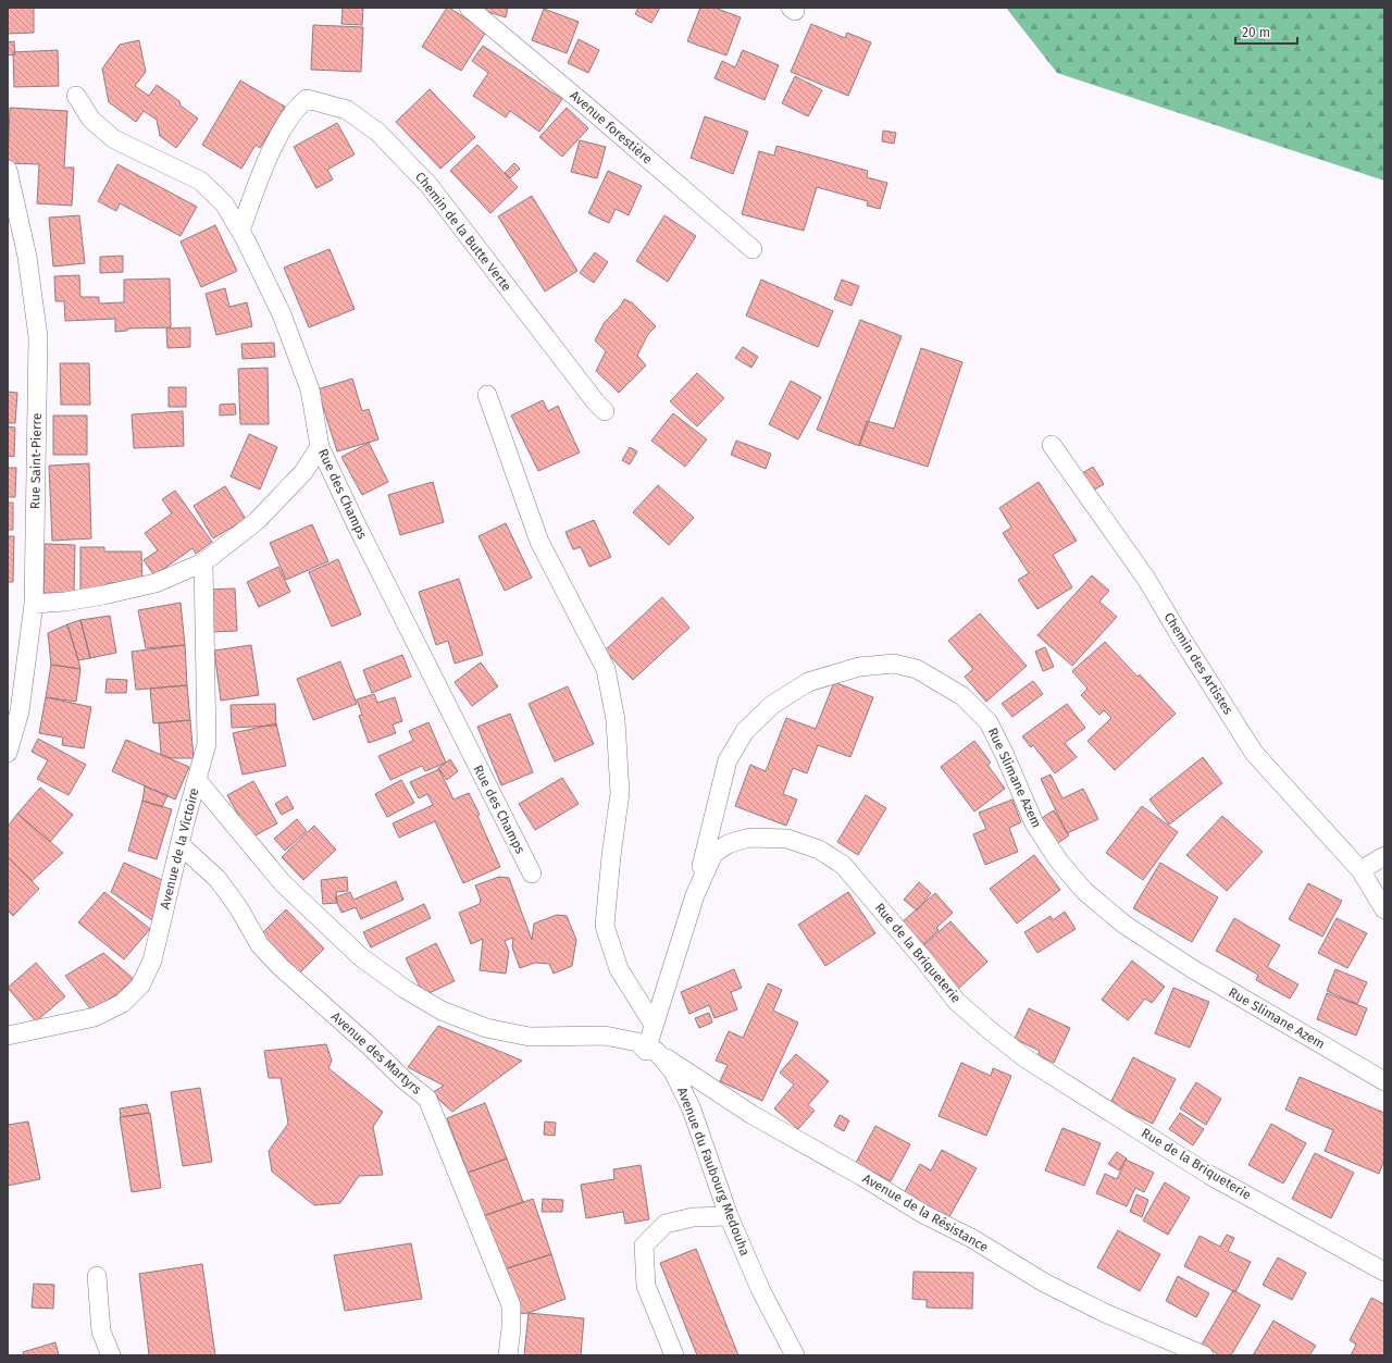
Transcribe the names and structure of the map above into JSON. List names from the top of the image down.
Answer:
{
  "streets": {
    "street": [
      "Avenue forestière",
      "Chemin de la Butte Verte",
      "Rue Saint-Pierre",
      "Rue des Champs",
      "Chemin des Artistes",
      "Rue Slimane Azem",
      "Avenue de la Victoire",
      "Rue de la Briqueterie",
      "Avenue des Martyrs",
      "Avenue du Faubourg Medouha",
      "Avenue de la Résistance"
    ]
  },
  "crossings": [
    ["Chemin de la Butte Verte", "Rue des Champs"],
    ["Rue Slimane Azem", "Rue de la Briqueterie"],
    ["Avenue de la Victoire", "Avenue des Martyrs"],
    ["Avenue de la Victoire", "Avenue du Faubourg Medouha"],
    ["Rue de la Briqueterie", "Avenue du Faubourg Medouha"],
    ["Rue de la Briqueterie", "Avenue de la Résistance"],
    ["Avenue du Faubourg Medouha", "Avenue de la Résistance"]
  ],
  "scale_bar": "20 m"
}
